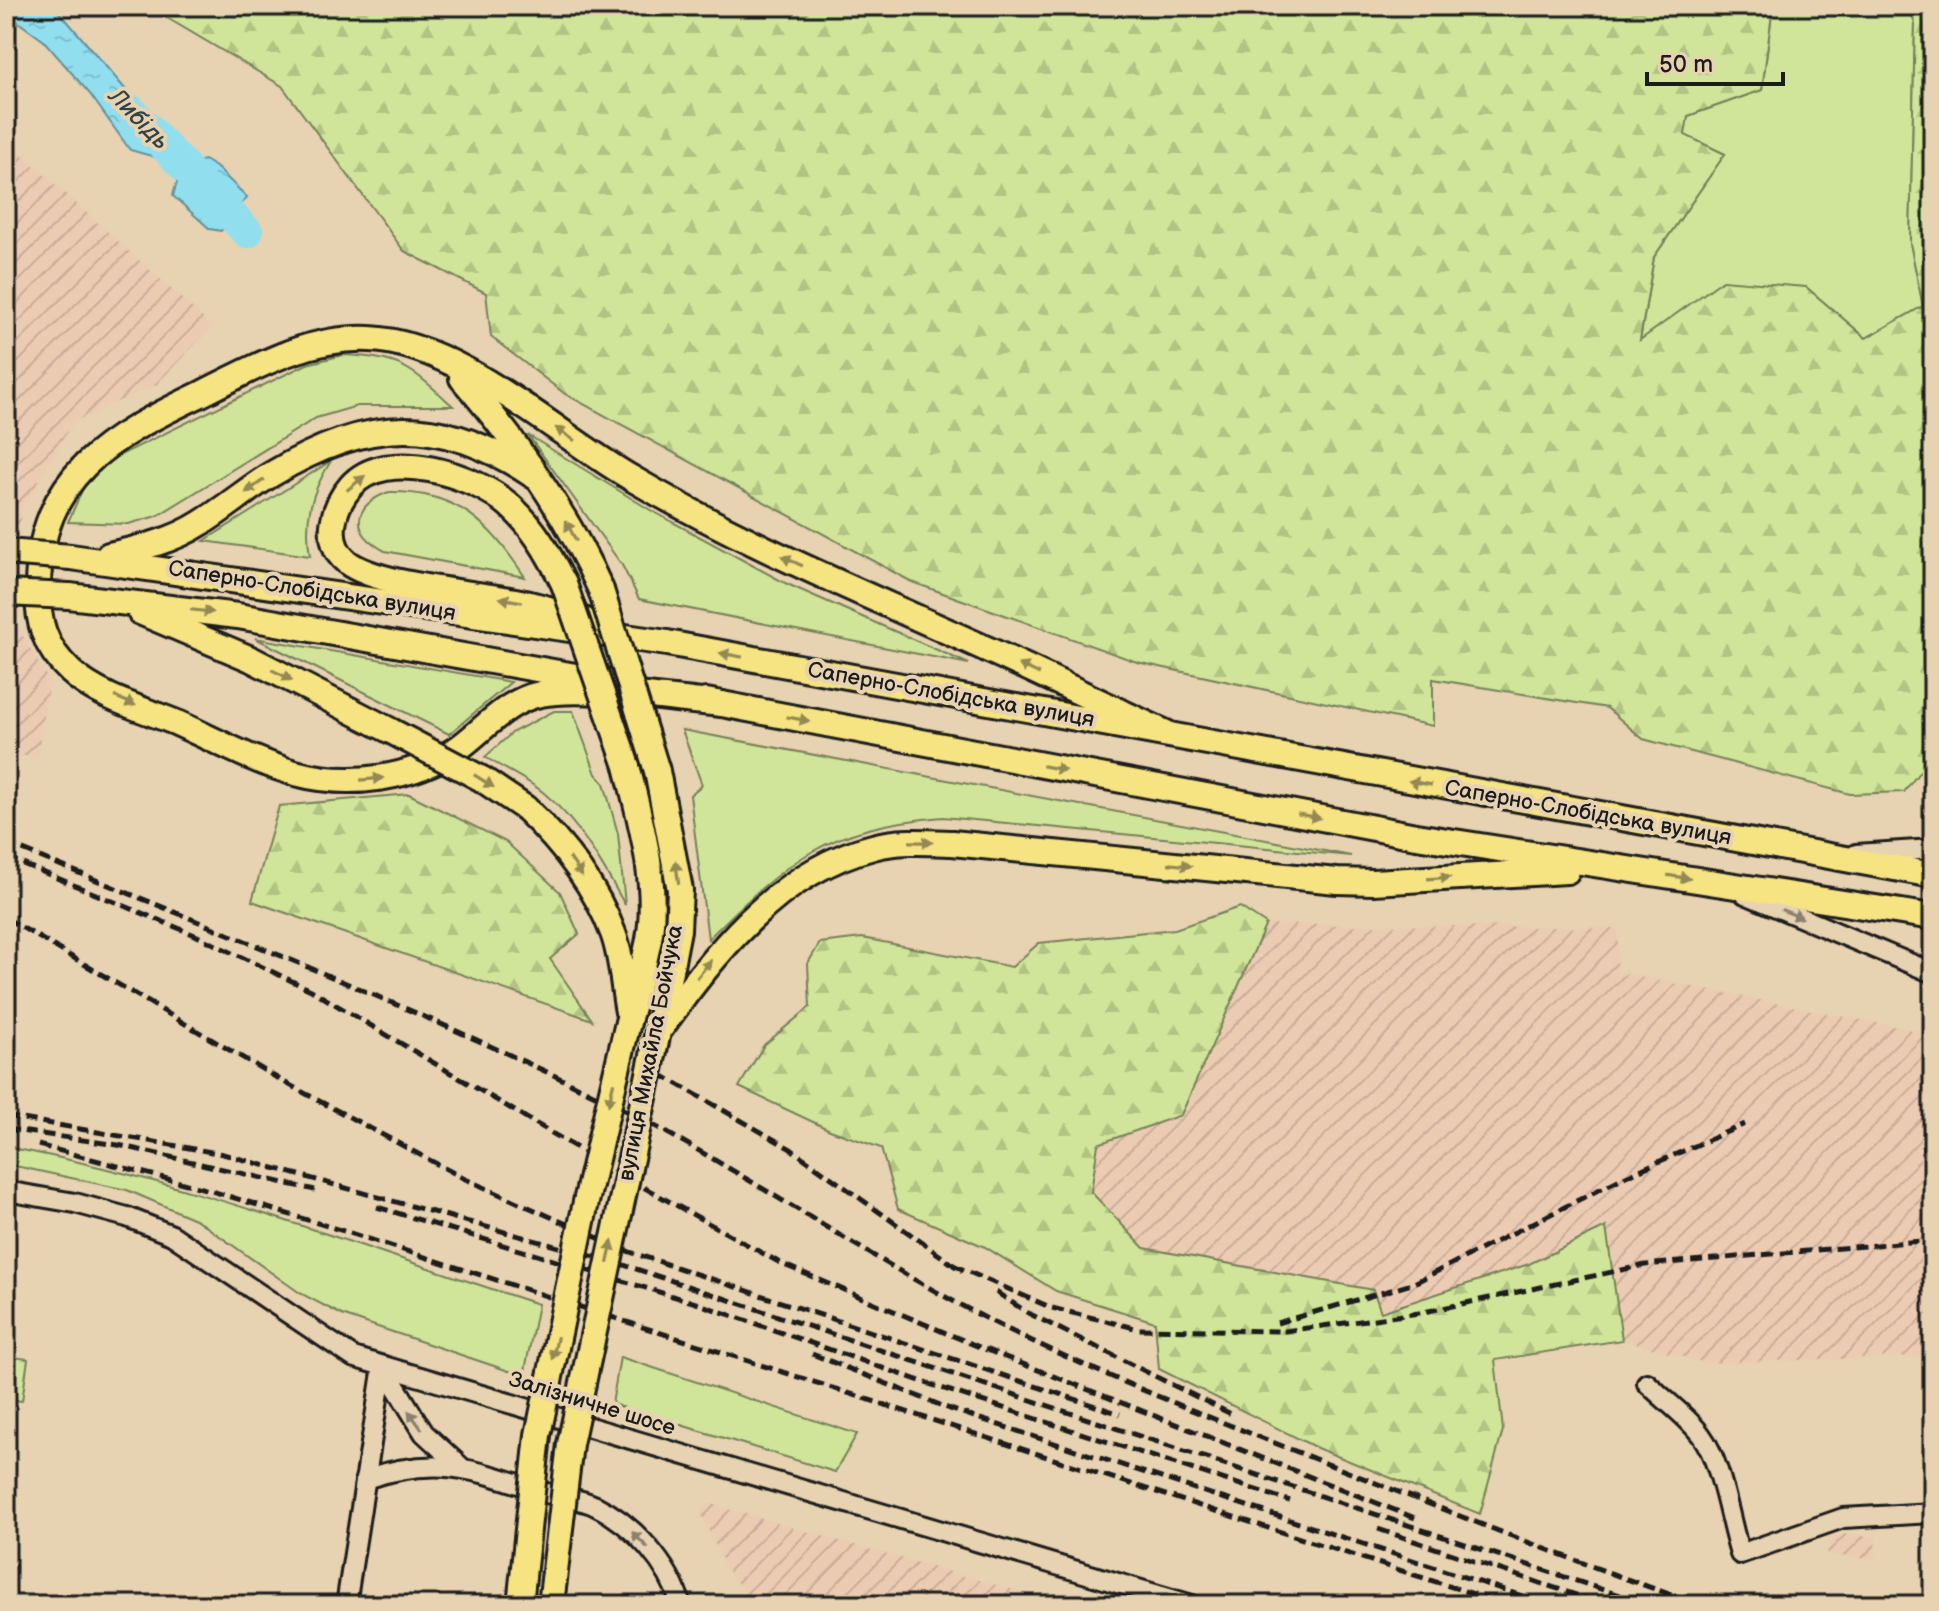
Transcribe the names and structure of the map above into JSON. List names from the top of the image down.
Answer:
{
  "streets": {
    "main road": ["Саперно-Слобідська вулиця", "вулиця Михайла Бойчука"],
    "street": ["Залізничне шосе"]
  },
  "crossings": [
    ["Саперно-Слобідська вулиця", "вулиця Михайла Бойчука"]
  ],
  "water": ["Либідь"],
  "scale_bar": "50 m"
}
